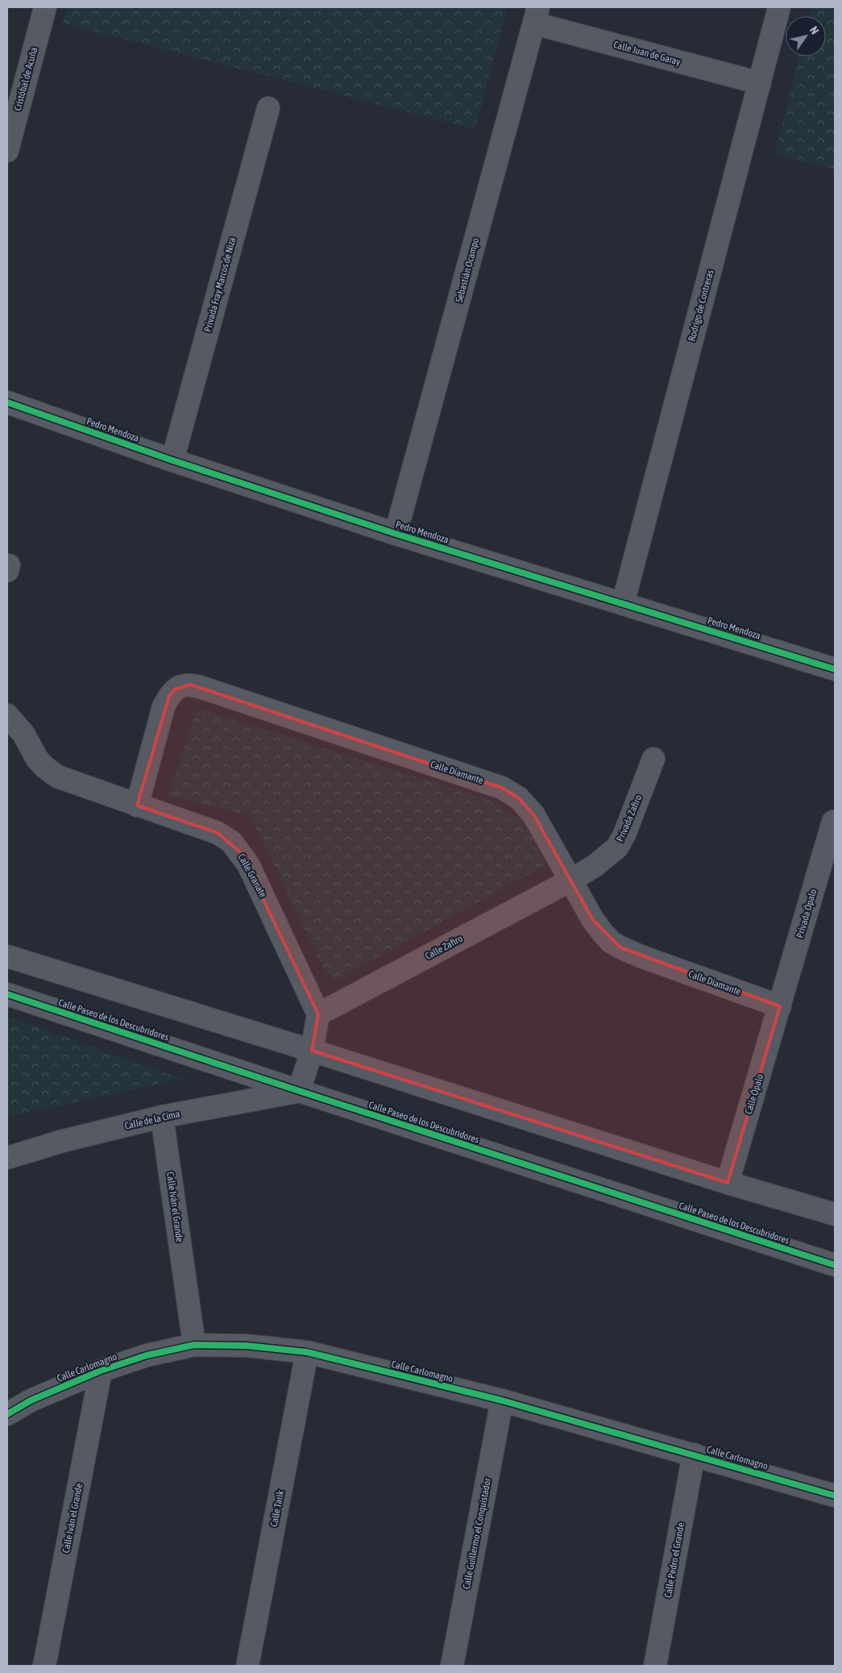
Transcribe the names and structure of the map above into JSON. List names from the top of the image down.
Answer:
{
  "streets": {
    "street": [
      "Calle Juan de Garay",
      "Cristóbal de Acuña",
      "Sebastián Ocampo",
      "Privada Fray Marcos de Niza",
      "Rodrigo de Contreras",
      "Pedro Mendoza",
      "Calle Diamante",
      "Privada Zafiro",
      "Calle Granate",
      "Privada Ópalo",
      "Calle Zafiro",
      "Calle Paseo de los Descubridores",
      "Calle Ópalo",
      "Calle de la Cima",
      "Calle Iván el Grande",
      "Calle Carlomagno",
      "Calle Tarik",
      "Calle Guillermo el Conquistador",
      "Calle Pedro el Grande"
    ]
  },
  "crossings": [
    ["Calle Juan de Garay", "Sebastián Ocampo"],
    ["Calle Juan de Garay", "Rodrigo de Contreras"],
    ["Sebastián Ocampo", "Pedro Mendoza"],
    ["Privada Fray Marcos de Niza", "Pedro Mendoza"],
    ["Rodrigo de Contreras", "Pedro Mendoza"],
    ["Calle Diamante", "Privada Zafiro"],
    ["Calle Diamante", "Calle Granate"],
    ["Calle Diamante", "Privada Ópalo"],
    ["Calle Diamante", "Calle Zafiro"],
    ["Calle Diamante", "Calle Ópalo"],
    ["Privada Zafiro", "Calle Zafiro"],
    ["Calle Granate", "Calle Zafiro"],
    ["Privada Ópalo", "Calle Ópalo"],
    ["Calle Paseo de los Descubridores", "Calle de la Cima"],
    ["Calle de la Cima", "Calle Iván el Grande"],
    ["Calle Iván el Grande", "Calle Carlomagno"],
    ["Calle Carlomagno", "Calle Tarik"],
    ["Calle Carlomagno", "Calle Guillermo el Conquistador"],
    ["Calle Carlomagno", "Calle Pedro el Grande"]
  ],
  "north": "top right"
}
